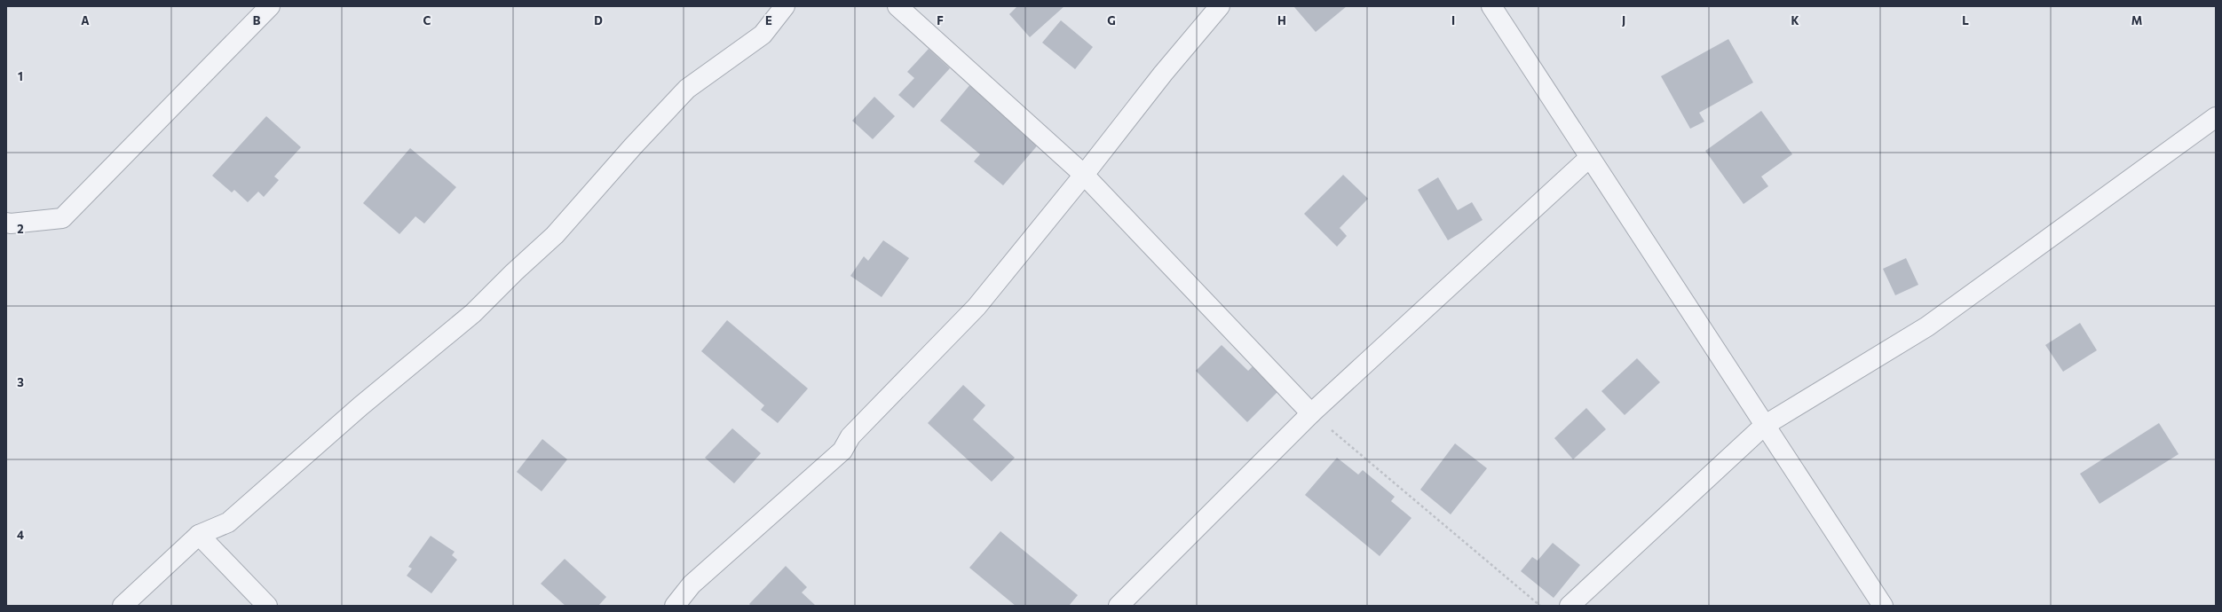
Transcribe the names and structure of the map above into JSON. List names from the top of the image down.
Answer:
{
  "grid": {
    "columns": [
      "A",
      "B",
      "C",
      "D",
      "E",
      "F",
      "G",
      "H",
      "I",
      "J",
      "K",
      "L",
      "M"
    ],
    "rows": [
      "1",
      "2",
      "3",
      "4"
    ]
  }
}
